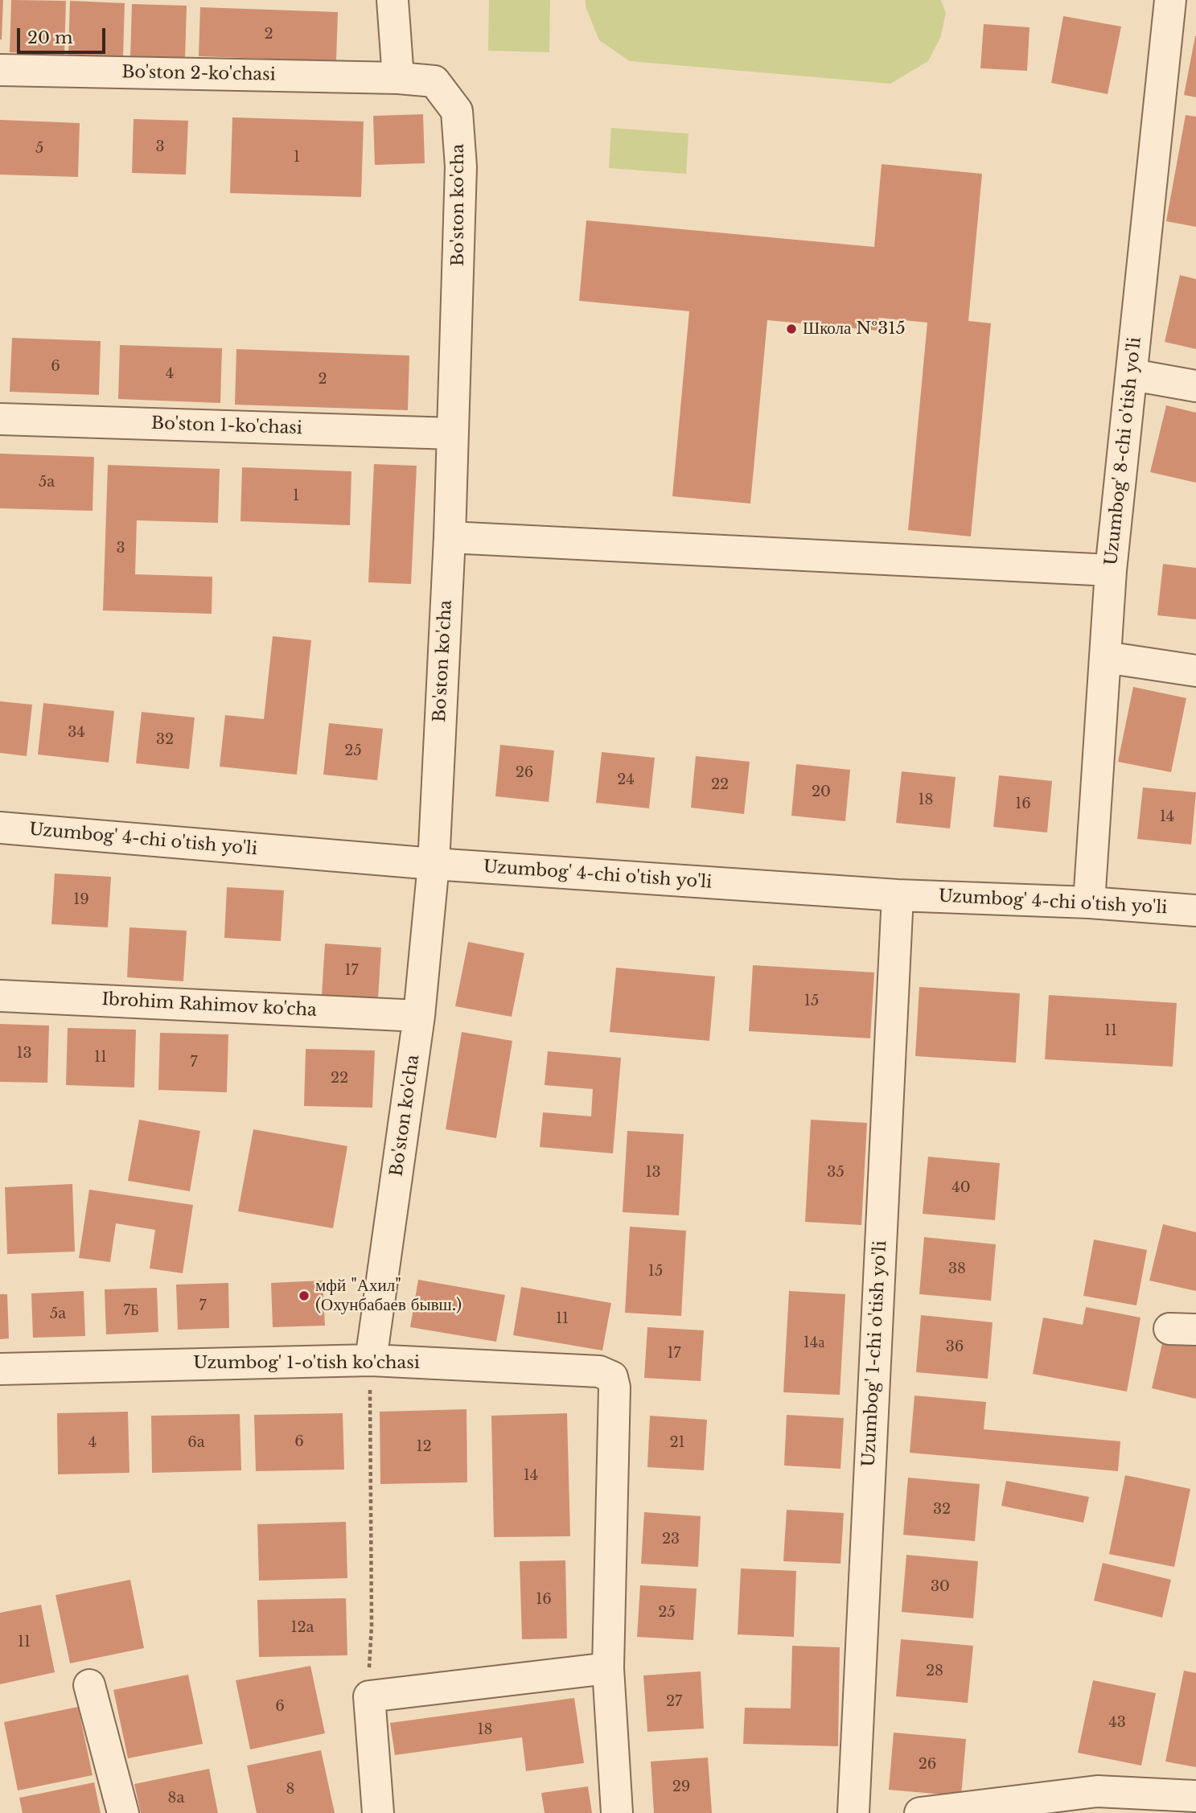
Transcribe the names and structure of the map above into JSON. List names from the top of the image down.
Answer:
{
  "streets": {
    "street": [
      "Bo'ston 2-ko'chasi",
      "Bo'ston ko'cha",
      "Bo'ston 1-ko'chasi",
      "Uzumbog' 8-chi o'tish yo'li",
      "Uzumbog' 4-chi o'tish yo'li",
      "Ibrohim Rahimov ko'cha",
      "Uzumbog' 1-chi o'tish yo'li",
      "Uzumbog' 1-o'tish ko'chasi"
    ]
  },
  "crossings": [
    ["Bo'ston 2-ko'chasi", "Bo'ston ko'cha"],
    ["Bo'ston ko'cha", "Bo'ston 1-ko'chasi"],
    ["Bo'ston ko'cha", "Uzumbog' 4-chi o'tish yo'li"],
    ["Bo'ston ko'cha", "Ibrohim Rahimov ko'cha"],
    ["Bo'ston ko'cha", "Uzumbog' 1-o'tish ko'chasi"],
    ["Uzumbog' 8-chi o'tish yo'li", "Uzumbog' 4-chi o'tish yo'li"],
    ["Uzumbog' 4-chi o'tish yo'li", "Uzumbog' 1-chi o'tish yo'li"]
  ],
  "places": ["Школа №315", "мфй \"Ахил\" (Охунбабаев бывш.)"],
  "house_numbers": [
    "2",
    "3",
    "5",
    "1",
    "6",
    "4",
    "2",
    "5a",
    "1",
    "3",
    "34",
    "32",
    "25",
    "26",
    "24",
    "22",
    "20",
    "18",
    "16",
    "14",
    "19",
    "17",
    "15",
    "11",
    "13",
    "11",
    "7",
    "22",
    "13",
    "35",
    "40",
    "38",
    "15",
    "7",
    "7Б",
    "5a",
    "11",
    "14а",
    "36",
    "17",
    "6",
    "4",
    "6a",
    "21",
    "12",
    "14",
    "32",
    "23",
    "30",
    "16",
    "25",
    "12a",
    "11",
    "28",
    "27",
    "6",
    "43",
    "18",
    "26",
    "29",
    "8",
    "8a"
  ],
  "scale_bar": "20 m"
}
